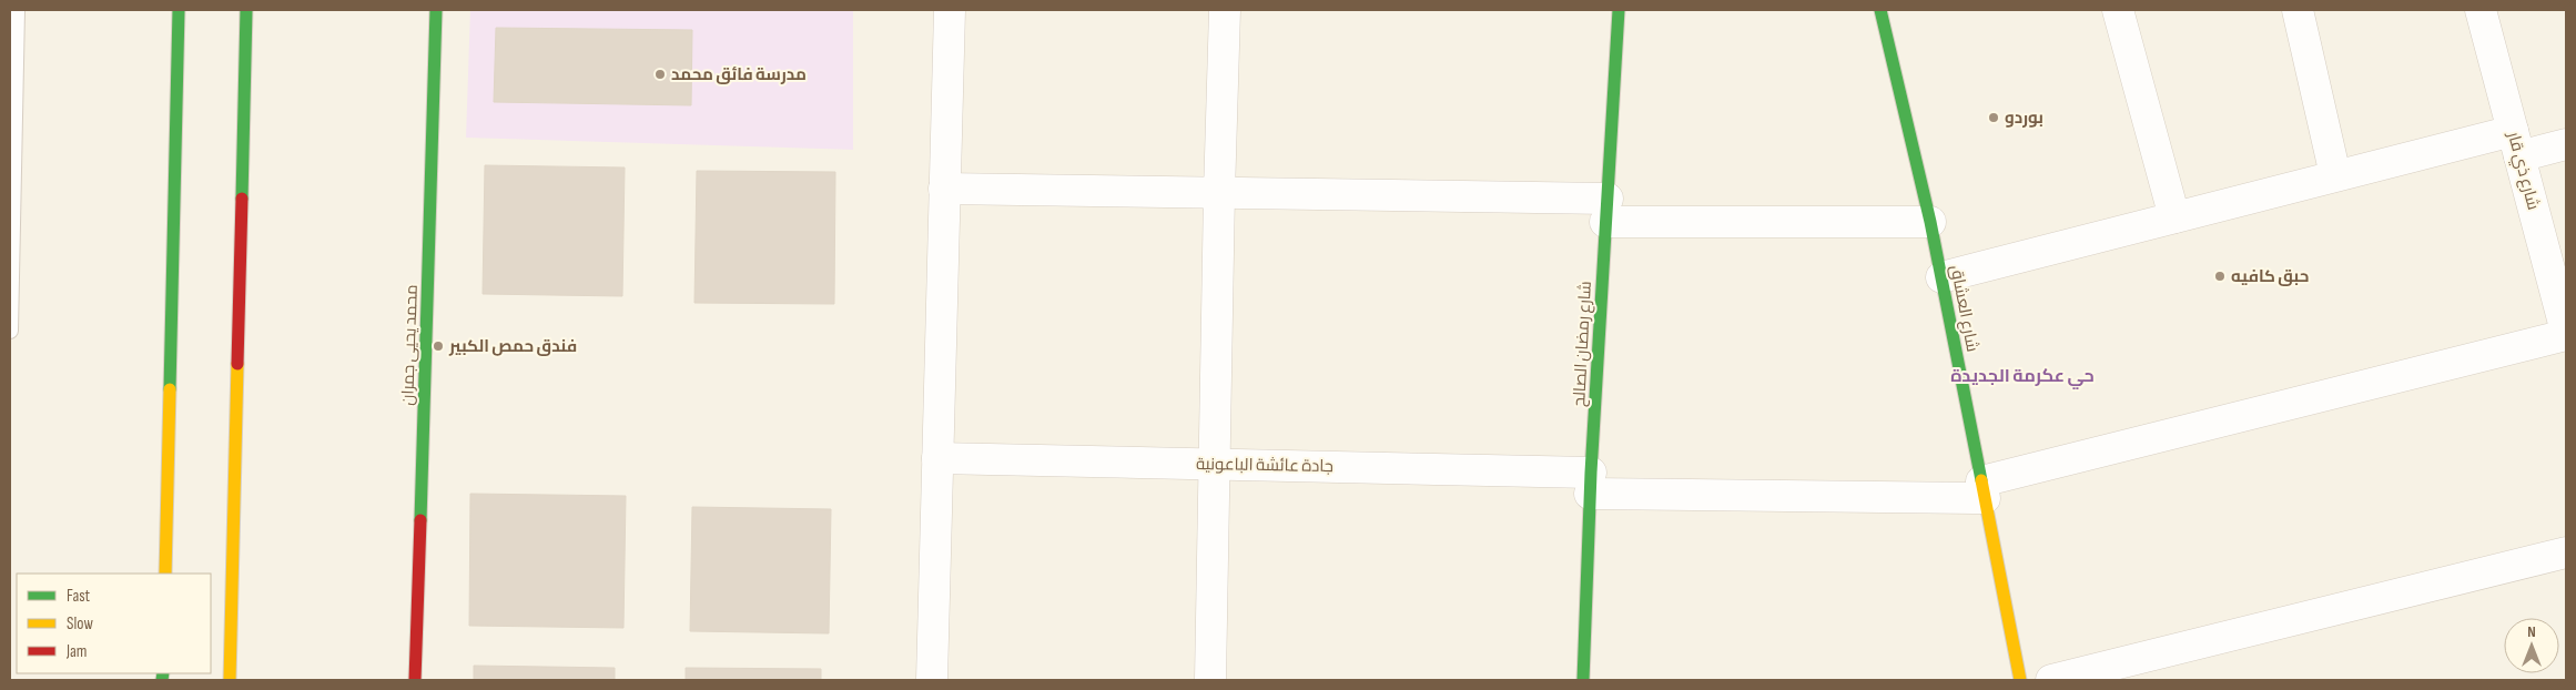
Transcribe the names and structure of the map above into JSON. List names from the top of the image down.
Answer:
{
  "streets": {
    "main road": ["شارع العشاق", "شارع رمضان الصالح", "محمد يحيى جمران"],
    "street": ["شارع ذي قار", "جادة عائشة الباعونية"]
  },
  "crossings": [
    ["شارع ذي قار", "جادة عائشة الباعونية"],
    ["شارع العشاق", "جادة عائشة الباعونية"],
    ["شارع رمضان الصالح", "جادة عائشة الباعونية"]
  ],
  "districts": ["حي عكرمة الجديدة"],
  "places": [
    "مدرسة فائق محمد",
    "بوردو",
    "حبق كافيه",
    "فندق حمص الكبير"
  ],
  "legend": ["Fast", "Slow", "Jam"],
  "north": "top"
}
